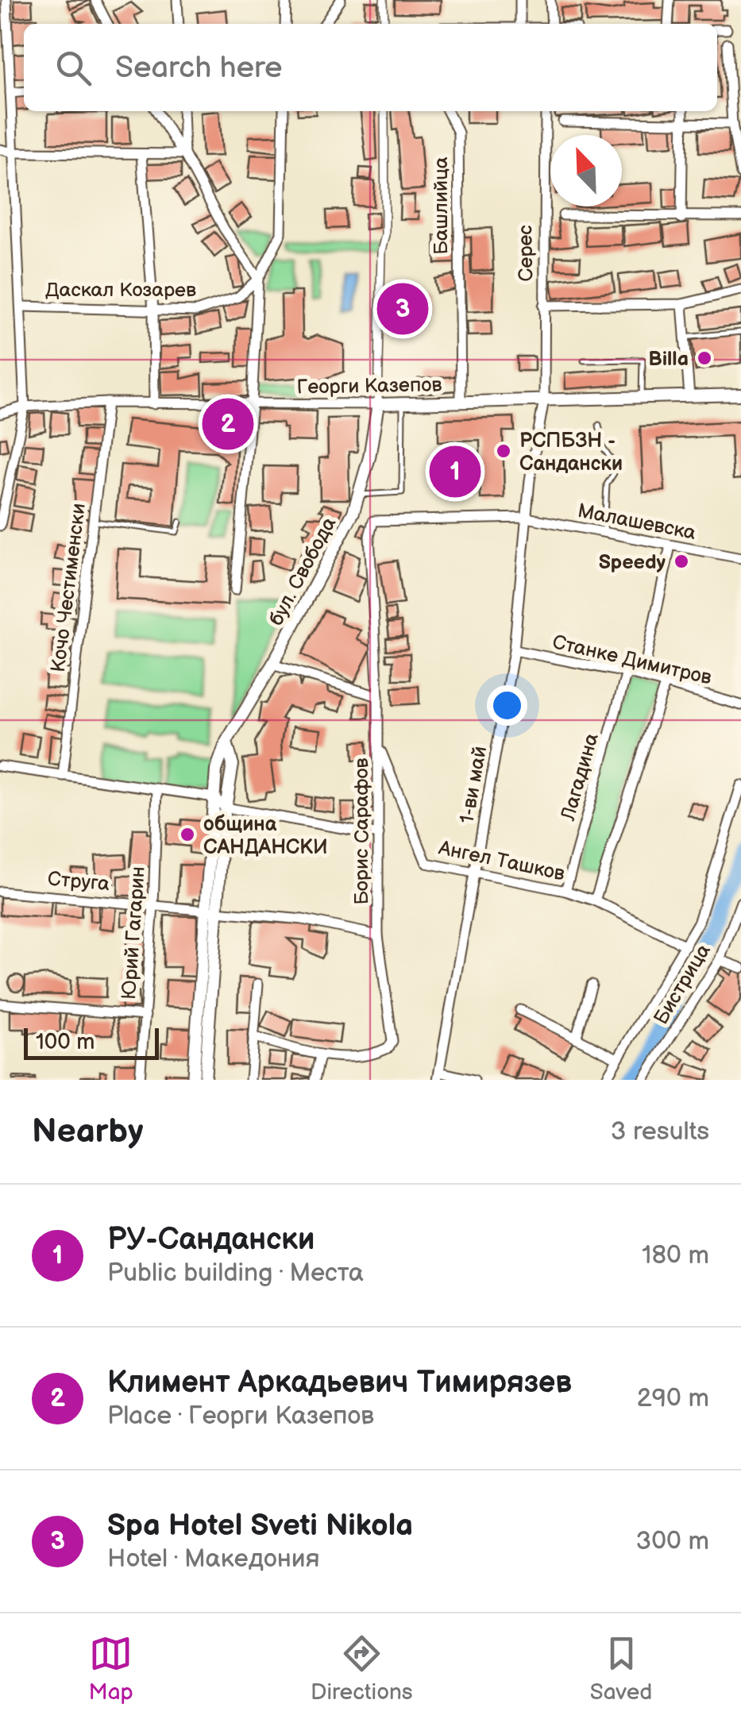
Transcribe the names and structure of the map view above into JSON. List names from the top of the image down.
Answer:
{
  "streets": {
    "street": [
      "Башлийца",
      "Серес",
      "Даскал Козарев",
      "Георги Казепов",
      "Малашевска",
      "бул. Свобода",
      "Кочо Честименски",
      "Станке Димитров",
      "Лагадина",
      "1-ви май",
      "Борис Сарафов",
      "Ангел Ташков",
      "Струга",
      "Юрий Гагарин",
      "Бистрица"
    ]
  },
  "crossings": [
    ["Башлийца", "Георги Казепов"],
    ["Серес", "Георги Казепов"],
    ["Серес", "1-ви май"],
    ["Георги Казепов", "бул. Свобода"],
    ["Георги Казепов", "Кочо Честименски"],
    ["Георги Казепов", "1-ви май"],
    ["Малашевска", "1-ви май"],
    ["Малашевска", "Борис Сарафов"],
    ["бул. Свобода", "Струга"],
    ["Станке Димитров", "Лагадина"],
    ["Станке Димитров", "1-ви май"],
    ["Лагадина", "Ангел Ташков"],
    ["1-ви май", "Ангел Ташков"],
    ["Борис Сарафов", "Ангел Ташков"],
    ["Борис Сарафов", "Струга"],
    ["Струга", "Юрий Гагарин"]
  ],
  "places": [
    "Billa",
    "РСПБЗН - Сандански",
    "Speedy",
    "община САНДАНСКИ"
  ],
  "scale_bar": "100 m",
  "north": "top left",
  "page": {
    "search": "Search here",
    "pins": ["3", "2", "1"],
    "scale": "100 m",
    "heading": ["Nearby", "3 results"],
    "list": [
      {
        "mark": "1",
        "name": "РУ-Сандански",
        "note": "Public building · Места",
        "value": "180 m"
      },
      {
        "mark": "2",
        "name": "Климент Аркадьевич Тимирязев",
        "note": "Place · Георги Казепов",
        "value": "290 m"
      },
      {
        "mark": "3",
        "name": "Spa Hotel Sveti Nikola",
        "note": "Hotel · Македония",
        "value": "300 m"
      }
    ],
    "nav": ["Map", "Directions", "Saved"]
  }
}
